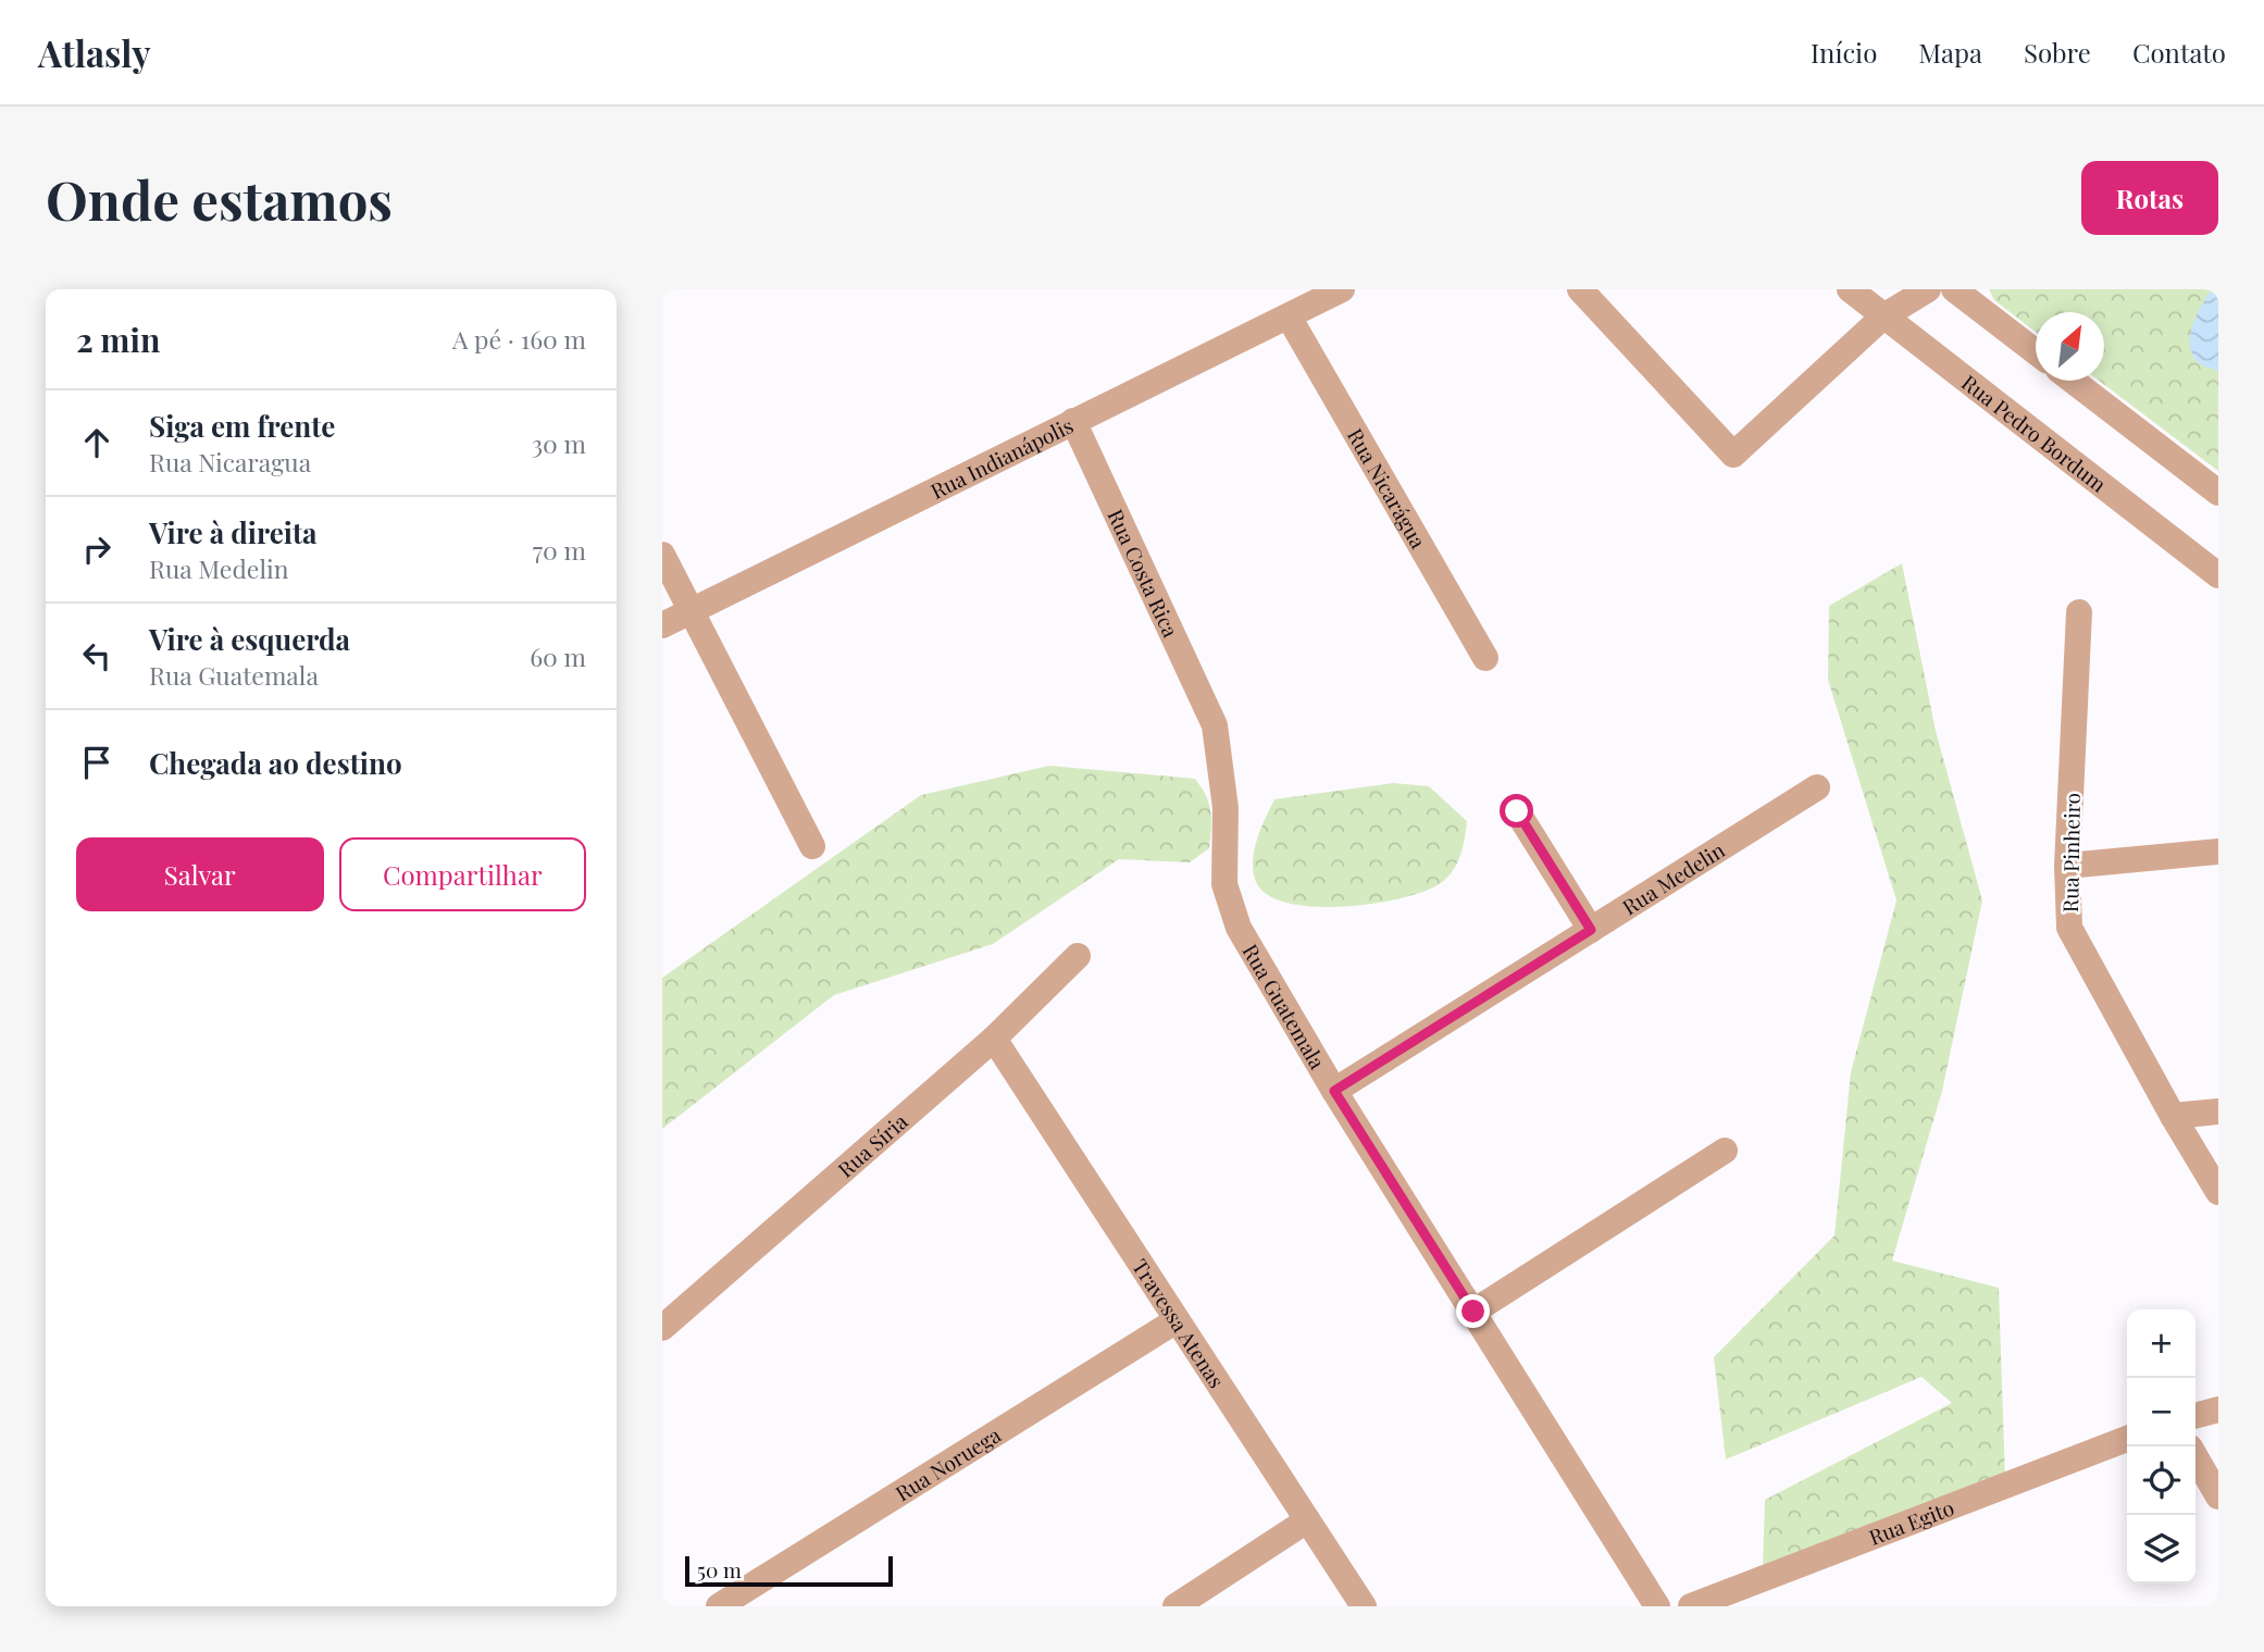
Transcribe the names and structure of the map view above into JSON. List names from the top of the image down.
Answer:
{
  "streets": {
    "street": [
      "Rua Pedro Bordum",
      "Rua Indianápolis",
      "Rua Nicarágua",
      "Rua Costa Rica",
      "Rua Pinheiro",
      "Rua Medelin",
      "Rua Guatemala",
      "Rua Síria",
      "Travessa Atenas",
      "Rua Noruega",
      "Rua Egito"
    ]
  },
  "crossings": [
    ["Rua Indianápolis", "Rua Nicarágua"],
    ["Rua Indianápolis", "Rua Costa Rica"],
    ["Rua Costa Rica", "Rua Guatemala"],
    ["Rua Medelin", "Rua Guatemala"],
    ["Rua Síria", "Travessa Atenas"],
    ["Travessa Atenas", "Rua Noruega"]
  ],
  "scale_bar": "50 m",
  "north": "top right",
  "page": {
    "header": "Atlasly",
    "nav": [
      "Início",
      "Mapa",
      "Sobre",
      "Contato"
    ],
    "buttons": [
      "Rotas",
      ["Salvar", "Compartilhar"]
    ],
    "title": "Onde estamos",
    "heading": ["2 min", "A pé · 160 m"],
    "list": [
      ["Siga em frente", "Rua Nicaragua", "30 m"],
      ["Vire à direita", "Rua Medelin", "70 m"],
      ["Vire à esquerda", "Rua Guatemala", "60 m"],
      "Chegada ao destino"
    ],
    "map_buttons": ["+", "−"],
    "scale": "50 m"
  }
}
